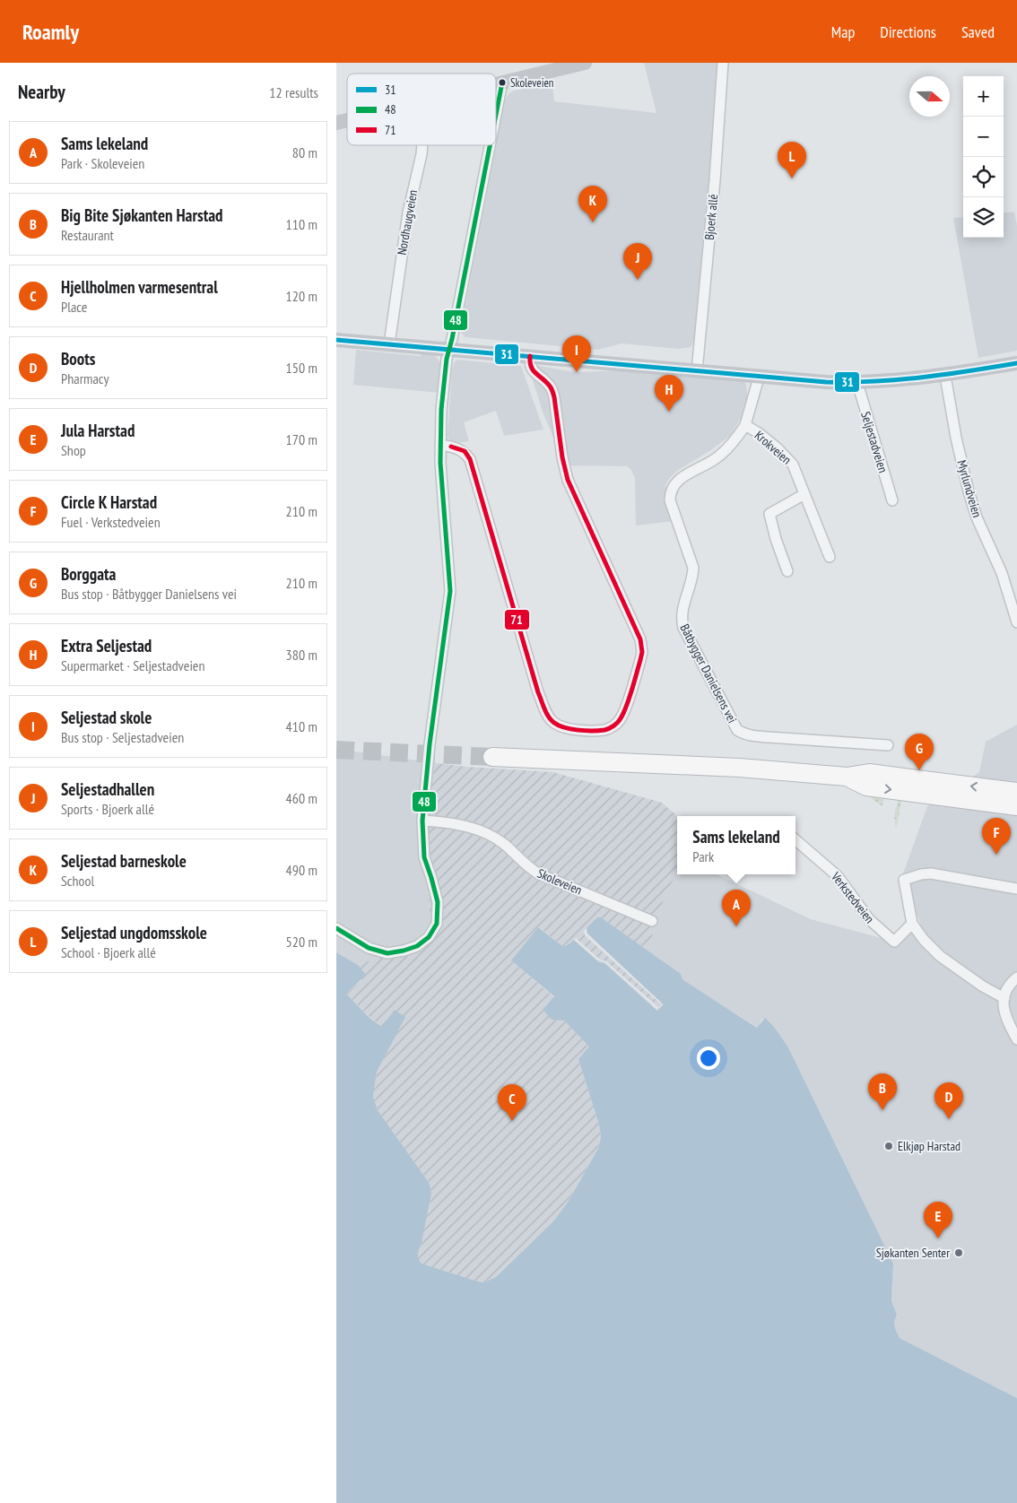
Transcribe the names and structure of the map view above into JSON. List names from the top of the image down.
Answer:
{
  "streets": {
    "street": [
      "Bjoerk allé",
      "Nordhaugveien",
      "Seljestadveien",
      "Krokveien",
      "Myrlundveien",
      "Båtbygger Danielsens vei",
      "Skoleveien",
      "Verkstedveien"
    ]
  },
  "crossings": [
    ["Krokveien", "Båtbygger Danielsens vei"]
  ],
  "places": ["Skoleveien", "Elkjøp Harstad", "Sjøkanten Senter"],
  "lines": ["transit line 48", "transit line 31", "transit line 71"],
  "legend": ["31", "48", "71"],
  "north": "right",
  "page": {
    "header": "Roamly",
    "nav": ["Map", "Directions", "Saved"],
    "heading": ["Nearby", "12 results"],
    "map_buttons": ["+", "−"],
    "list": [
      {
        "mark": "A",
        "name": "Sams lekeland",
        "note": "Park · Skoleveien",
        "value": "80 m"
      },
      {
        "mark": "B",
        "name": "Big Bite Sjøkanten Harstad",
        "note": "Restaurant",
        "value": "110 m"
      },
      {
        "mark": "C",
        "name": "Hjellholmen varmesentral",
        "note": "Place",
        "value": "120 m"
      },
      {
        "mark": "D",
        "name": "Boots",
        "note": "Pharmacy",
        "value": "150 m"
      },
      {
        "mark": "E",
        "name": "Jula Harstad",
        "note": "Shop",
        "value": "170 m"
      },
      {
        "mark": "F",
        "name": "Circle K Harstad",
        "note": "Fuel · Verkstedveien",
        "value": "210 m"
      },
      {
        "mark": "G",
        "name": "Borggata",
        "note": "Bus stop · Båtbygger Danielsens vei",
        "value": "210 m"
      },
      {
        "mark": "H",
        "name": "Extra Seljestad",
        "note": "Supermarket · Seljestadveien",
        "value": "380 m"
      },
      {
        "mark": "I",
        "name": "Seljestad skole",
        "note": "Bus stop · Seljestadveien",
        "value": "410 m"
      },
      {
        "mark": "J",
        "name": "Seljestadhallen",
        "note": "Sports · Bjoerk allé",
        "value": "460 m"
      },
      {
        "mark": "K",
        "name": "Seljestad barneskole",
        "note": "School",
        "value": "490 m"
      },
      {
        "mark": "L",
        "name": "Seljestad ungdomsskole",
        "note": "School · Bjoerk allé",
        "value": "520 m"
      }
    ],
    "pins": [
      "L",
      "K",
      "J",
      "I",
      "H",
      "G",
      "F",
      "A",
      "B",
      "D",
      "C",
      "E"
    ],
    "popup": ["Sams lekeland", "Park"]
  }
}
